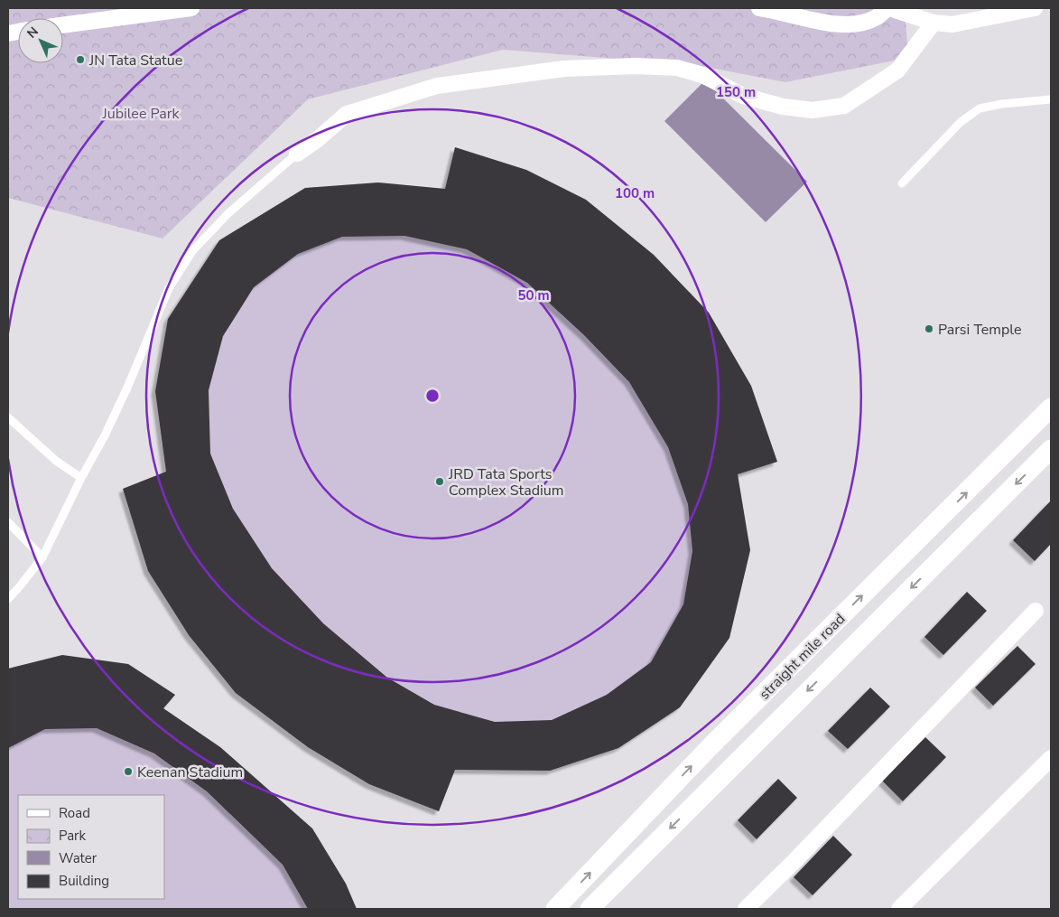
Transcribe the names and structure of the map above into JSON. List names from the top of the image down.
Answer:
{
  "streets": {
    "street": ["straight mile road"]
  },
  "parks": ["Jubilee Park"],
  "places": [
    "JN Tata Statue",
    "Parsi Temple",
    "JRD Tata Sports Complex Stadium",
    "Keenan Stadium"
  ],
  "legend": [
    "Road",
    "Park",
    "Water",
    "Building"
  ],
  "north": "top left",
  "rings": ["150 m", "100 m", "50 m"]
}
